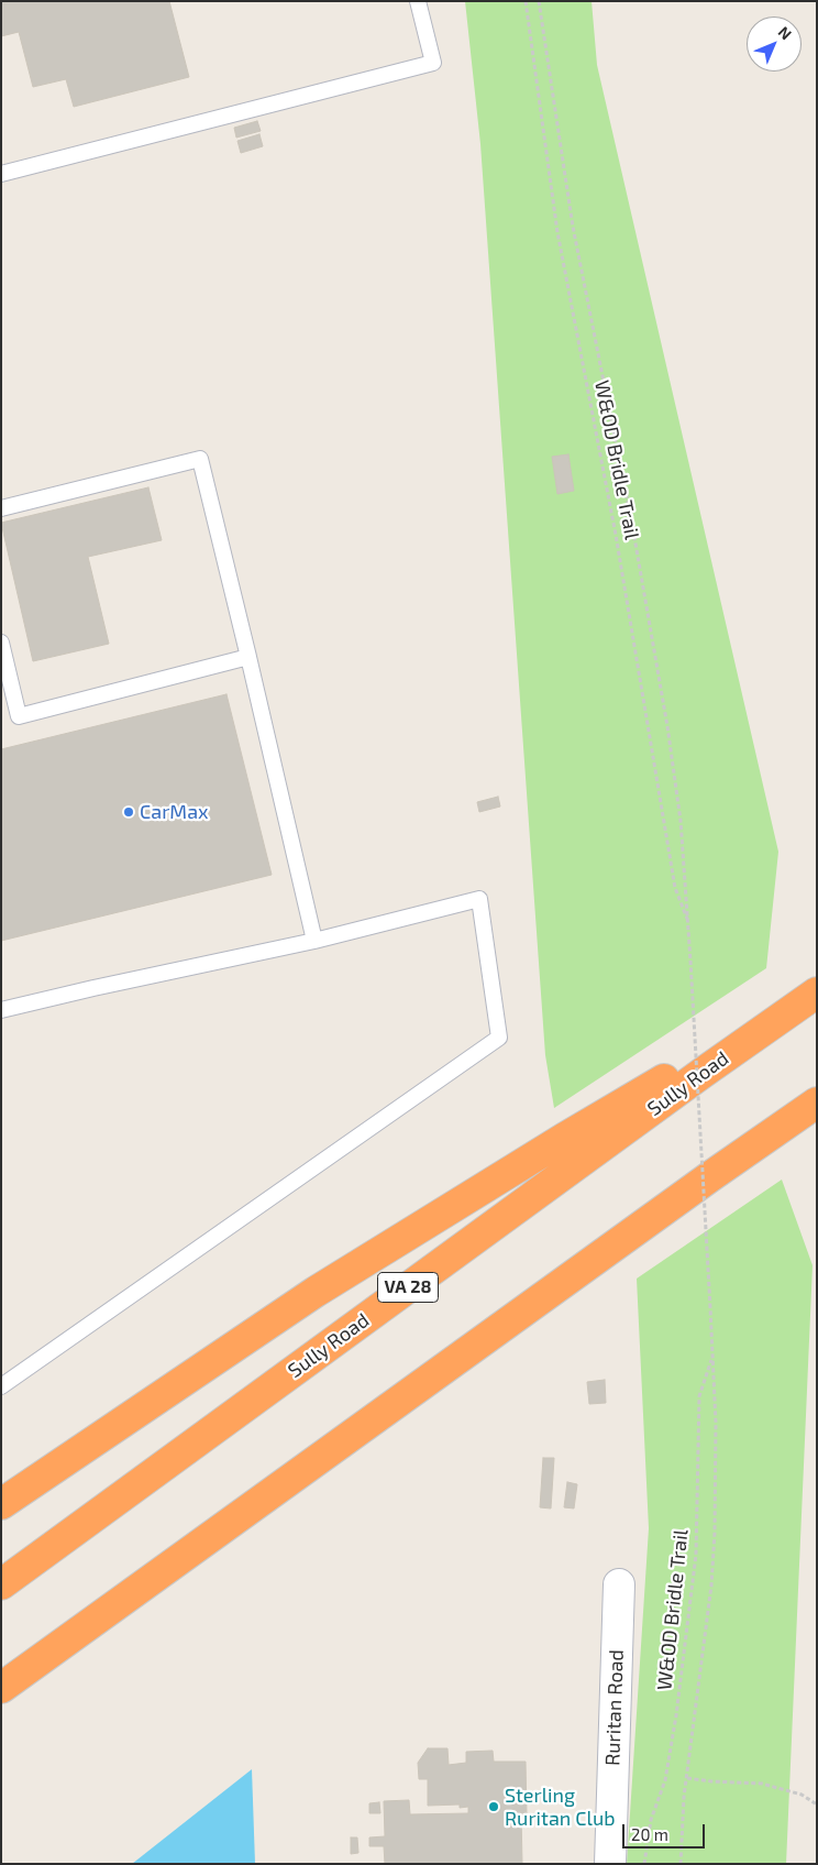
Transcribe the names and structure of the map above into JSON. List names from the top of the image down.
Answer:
{
  "streets": {
    "highway": ["Sully Road", "VA 28"],
    "street": ["Ruritan Road"],
    "path": ["W&OD Bridle Trail"]
  },
  "places": ["CarMax", "Sterling Ruritan Club"],
  "scale_bar": "20 m",
  "north": "top right"
}
